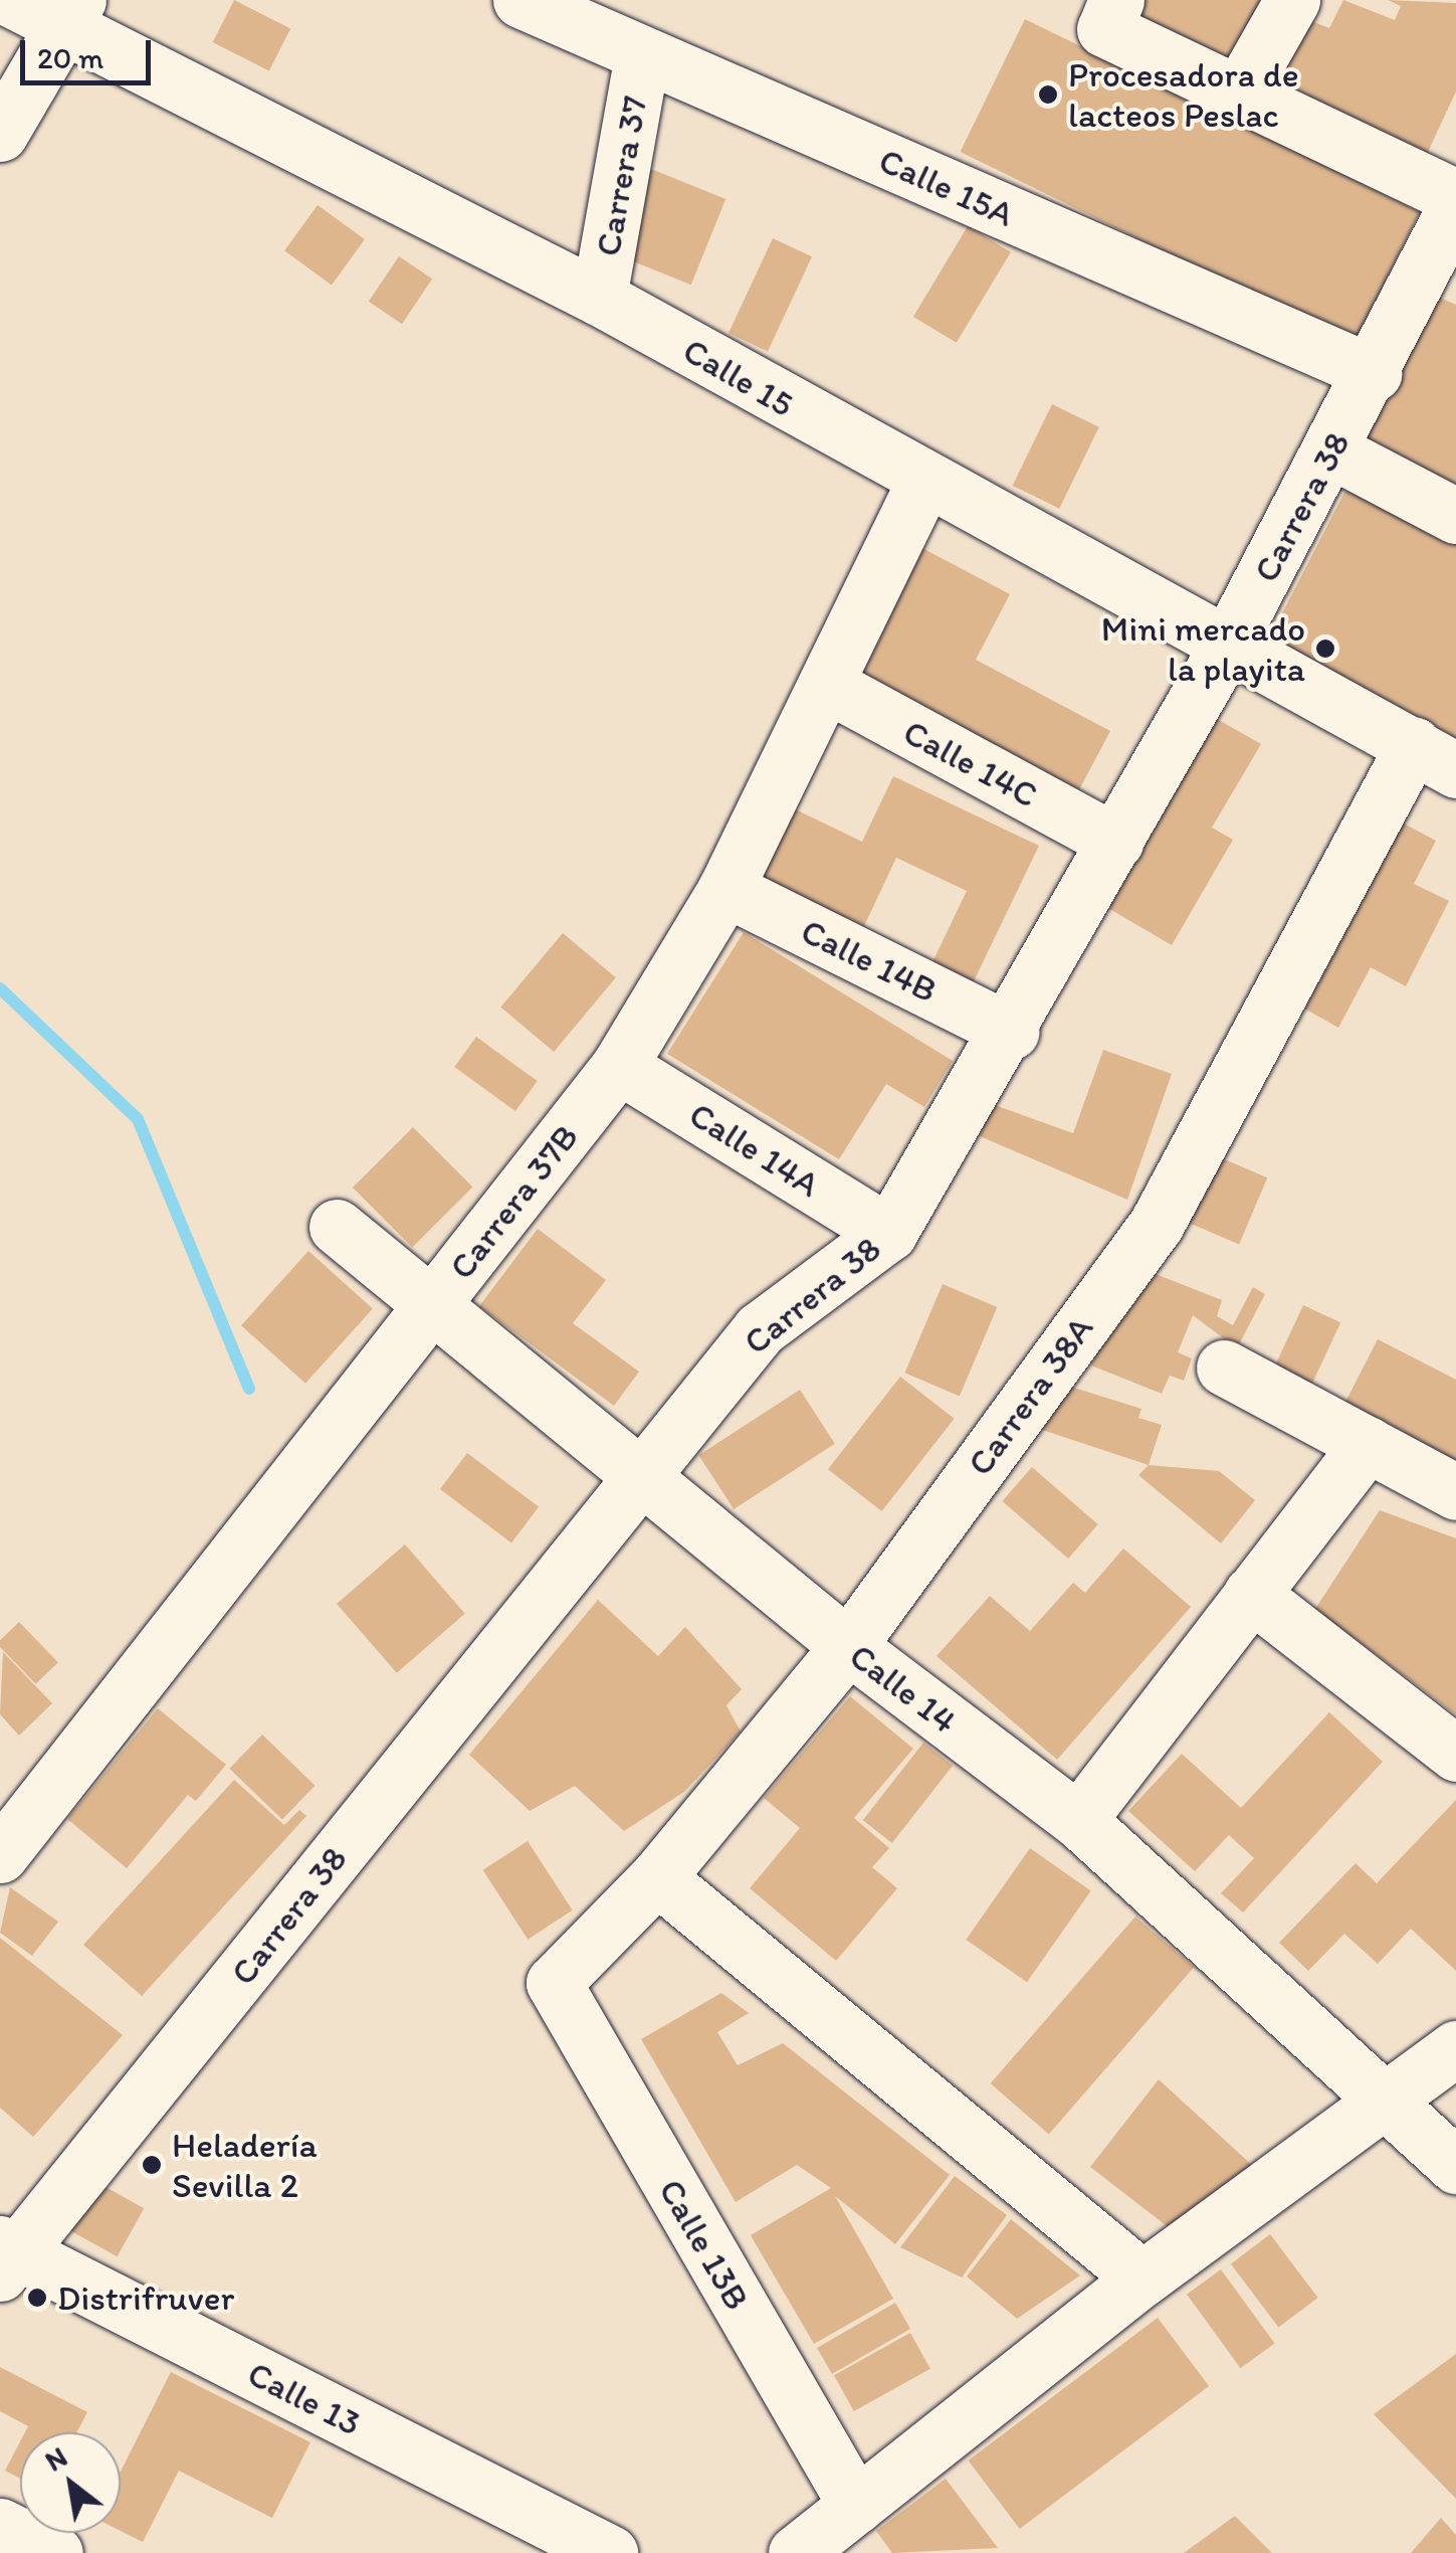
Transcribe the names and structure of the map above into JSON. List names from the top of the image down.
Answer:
{
  "streets": {
    "street": [
      "Carrera 37",
      "Calle 15A",
      "Calle 15",
      "Carrera 38",
      "Calle 14C",
      "Calle 14B",
      "Calle 14A",
      "Carrera 37B",
      "Carrera 38A",
      "Calle 14",
      "Calle 13B",
      "Calle 13"
    ]
  },
  "crossings": [
    ["Carrera 37", "Calle 15A"],
    ["Carrera 37", "Calle 15"],
    ["Calle 15A", "Carrera 38"],
    ["Calle 15", "Carrera 38"],
    ["Calle 15", "Carrera 37B"],
    ["Calle 15", "Carrera 38A"],
    ["Carrera 38", "Calle 14C"],
    ["Carrera 38", "Calle 14B"],
    ["Carrera 38", "Calle 14A"],
    ["Carrera 38", "Calle 14"],
    ["Carrera 38", "Calle 13"],
    ["Calle 14C", "Carrera 37B"],
    ["Calle 14B", "Carrera 37B"],
    ["Calle 14A", "Carrera 37B"],
    ["Carrera 37B", "Calle 14"],
    ["Carrera 38A", "Calle 14"],
    ["Carrera 38A", "Calle 13B"]
  ],
  "places": [
    "Procesadora de lacteos Peslac",
    "Mini mercado la playita",
    "Heladería Sevilla 2",
    "Distrifruver"
  ],
  "scale_bar": "20 m",
  "north": "top left"
}
